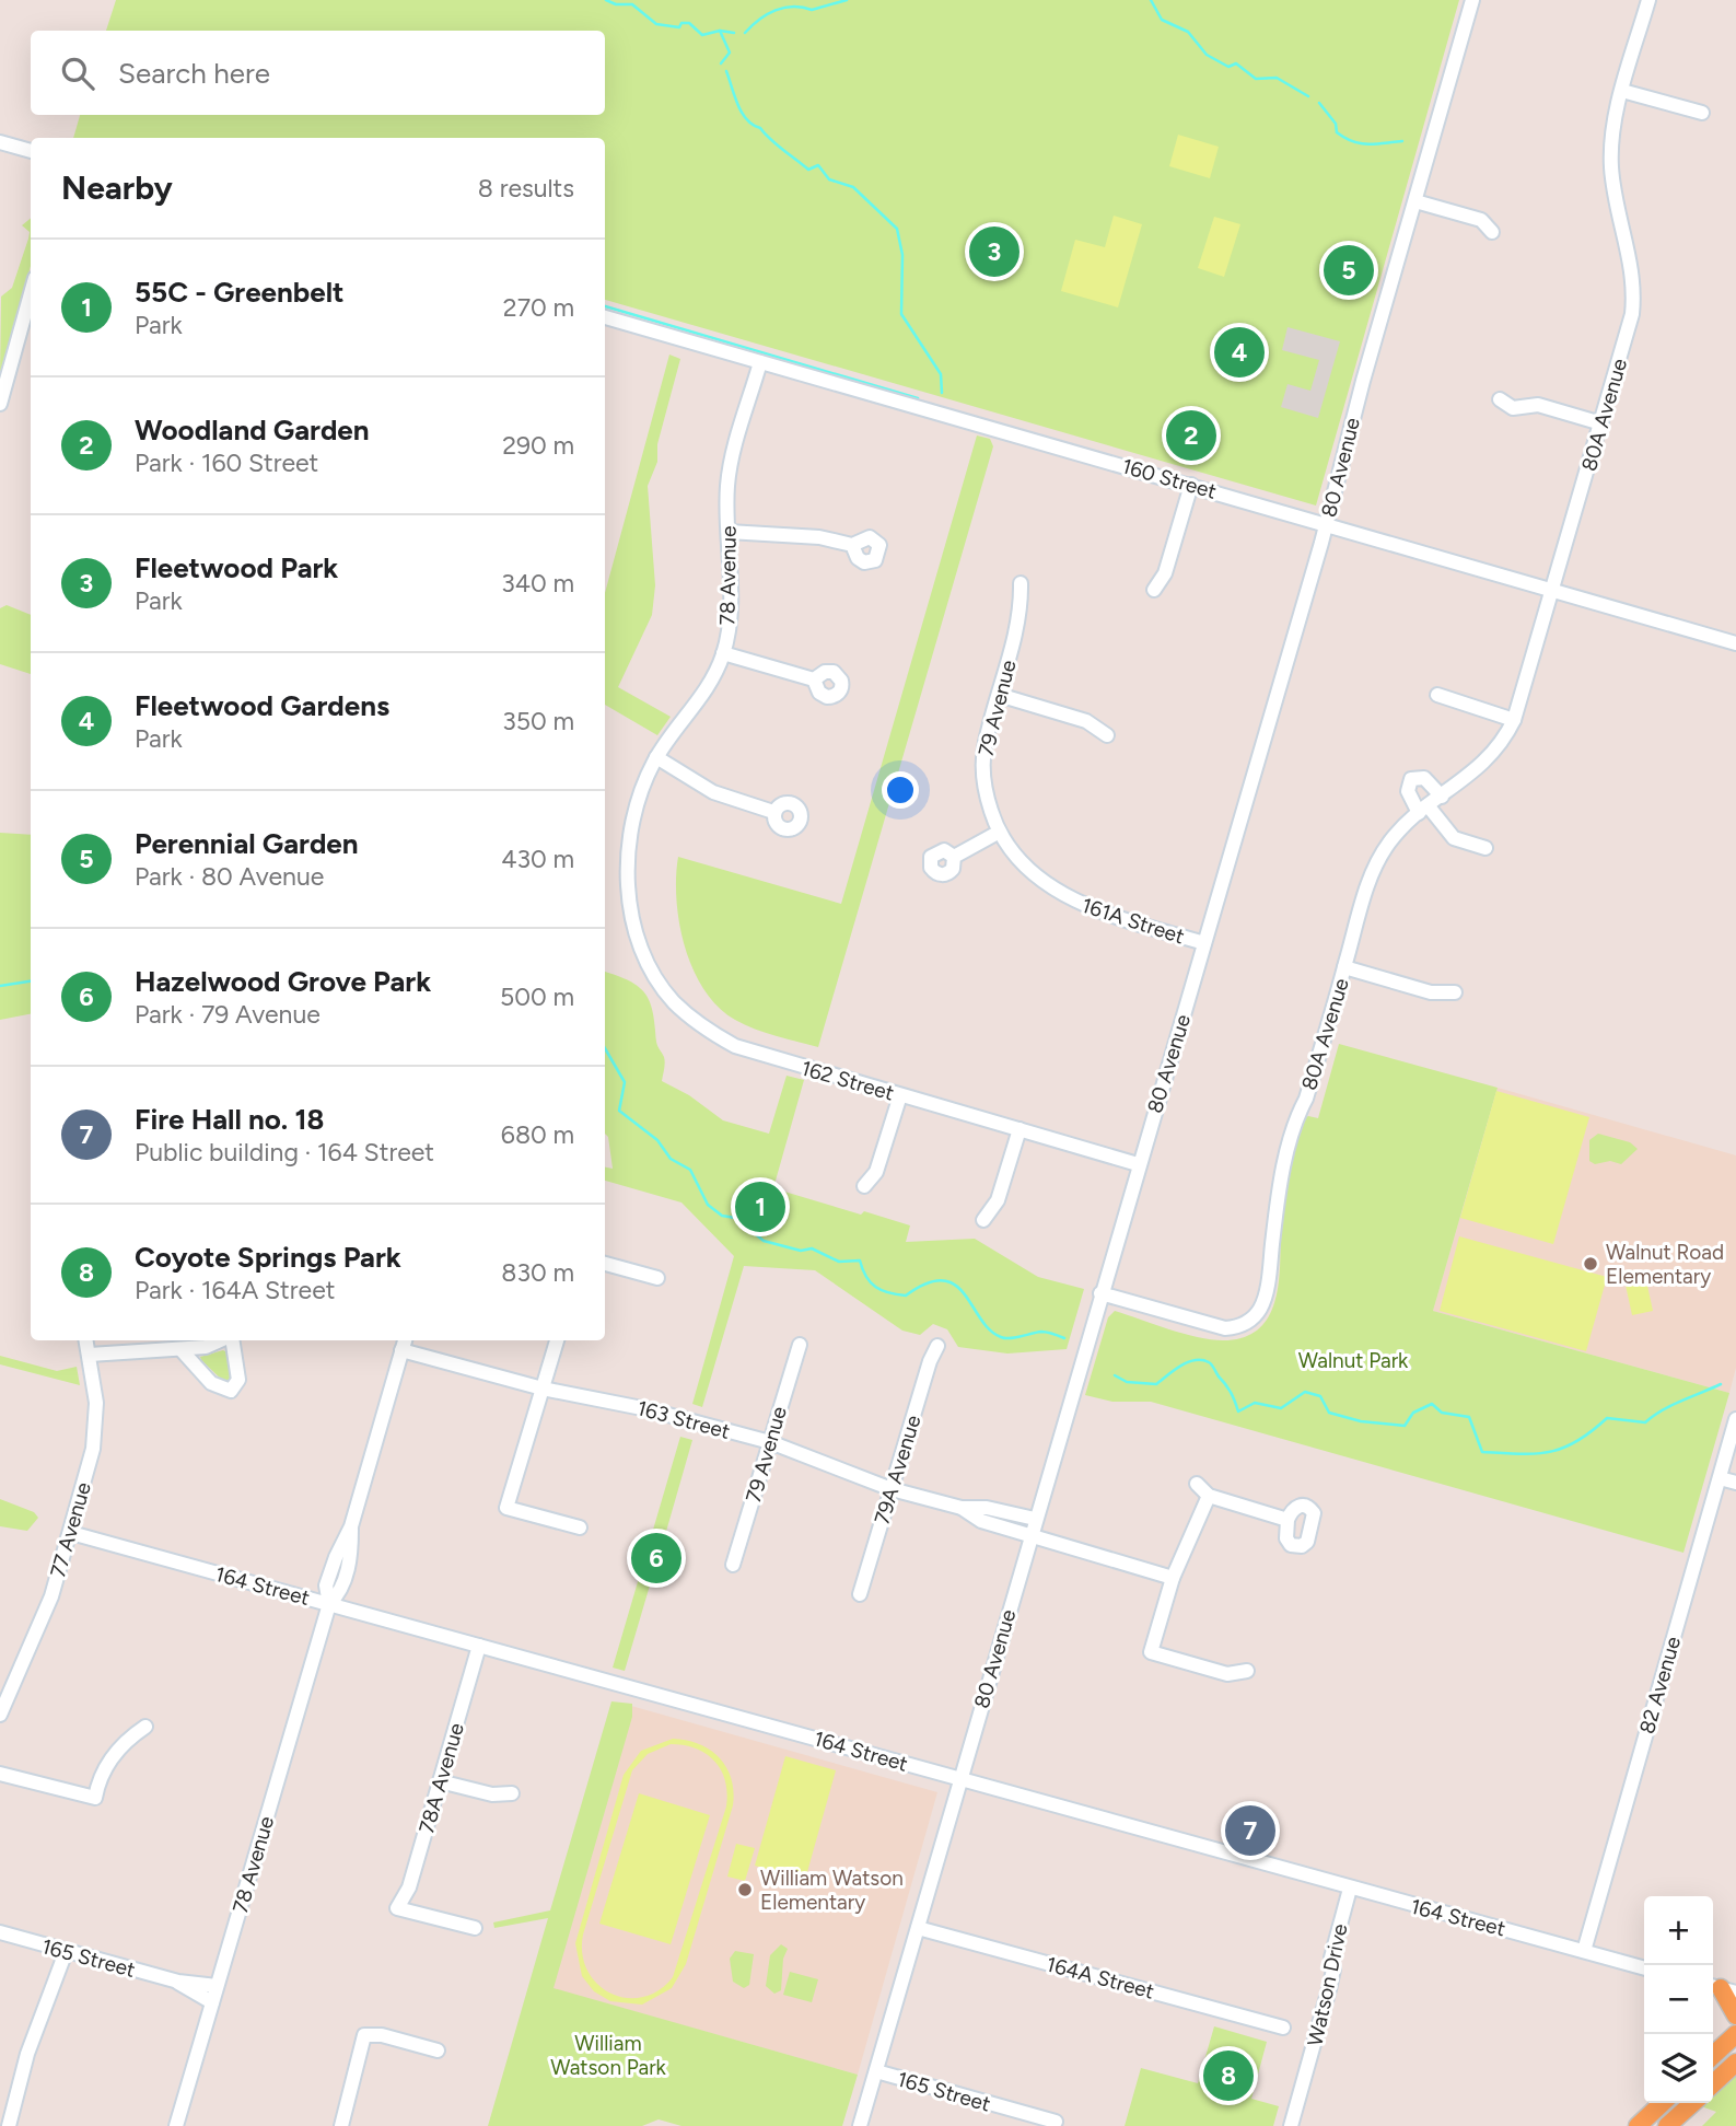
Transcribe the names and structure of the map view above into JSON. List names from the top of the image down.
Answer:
{
  "streets": {
    "street": [
      "80A Avenue",
      "80 Avenue",
      "160 Street",
      "78 Avenue",
      "79 Avenue",
      "161A Street",
      "162 Street",
      "163 Street",
      "79A Avenue",
      "77 Avenue",
      "164 Street",
      "82 Avenue",
      "78A Avenue",
      "165 Street",
      "164A Street",
      "Watson Drive"
    ]
  },
  "crossings": [
    ["80A Avenue", "80 Avenue"],
    ["80A Avenue", "160 Street"],
    ["80 Avenue", "160 Street"],
    ["80 Avenue", "161A Street"],
    ["80 Avenue", "162 Street"],
    ["80 Avenue", "163 Street"],
    ["80 Avenue", "164 Street"],
    ["80 Avenue", "165 Street"],
    ["80 Avenue", "164A Street"],
    ["160 Street", "78 Avenue"],
    ["78 Avenue", "162 Street"],
    ["78 Avenue", "163 Street"],
    ["78 Avenue", "164 Street"],
    ["78 Avenue", "165 Street"],
    ["79 Avenue", "161A Street"],
    ["79 Avenue", "163 Street"],
    ["163 Street", "79A Avenue"],
    ["77 Avenue", "164 Street"],
    ["164 Street", "82 Avenue"],
    ["164 Street", "78A Avenue"],
    ["164 Street", "Watson Drive"]
  ],
  "parks": ["Walnut Park", "William Watson Park"],
  "places": ["Walnut Road Elementary", "William Watson Elementary"],
  "page": {
    "search": "Search here",
    "heading": ["Nearby", "8 results"],
    "pins": [
      "3",
      "5",
      "4",
      "2",
      "1",
      "6",
      "7",
      "8"
    ],
    "list": [
      {
        "mark": "1",
        "name": "55C - Greenbelt",
        "note": "Park",
        "value": "270 m"
      },
      {
        "mark": "2",
        "name": "Woodland Garden",
        "note": "Park · 160 Street",
        "value": "290 m"
      },
      {
        "mark": "3",
        "name": "Fleetwood Park",
        "note": "Park",
        "value": "340 m"
      },
      {
        "mark": "4",
        "name": "Fleetwood Gardens",
        "note": "Park",
        "value": "350 m"
      },
      {
        "mark": "5",
        "name": "Perennial Garden",
        "note": "Park · 80 Avenue",
        "value": "430 m"
      },
      {
        "mark": "6",
        "name": "Hazelwood Grove Park",
        "note": "Park · 79 Avenue",
        "value": "500 m"
      },
      {
        "mark": "7",
        "name": "Fire Hall no. 18",
        "note": "Public building · 164 Street",
        "value": "680 m"
      },
      {
        "mark": "8",
        "name": "Coyote Springs Park",
        "note": "Park · 164A Street",
        "value": "830 m"
      }
    ],
    "map_buttons": ["+", "−"]
  }
}
